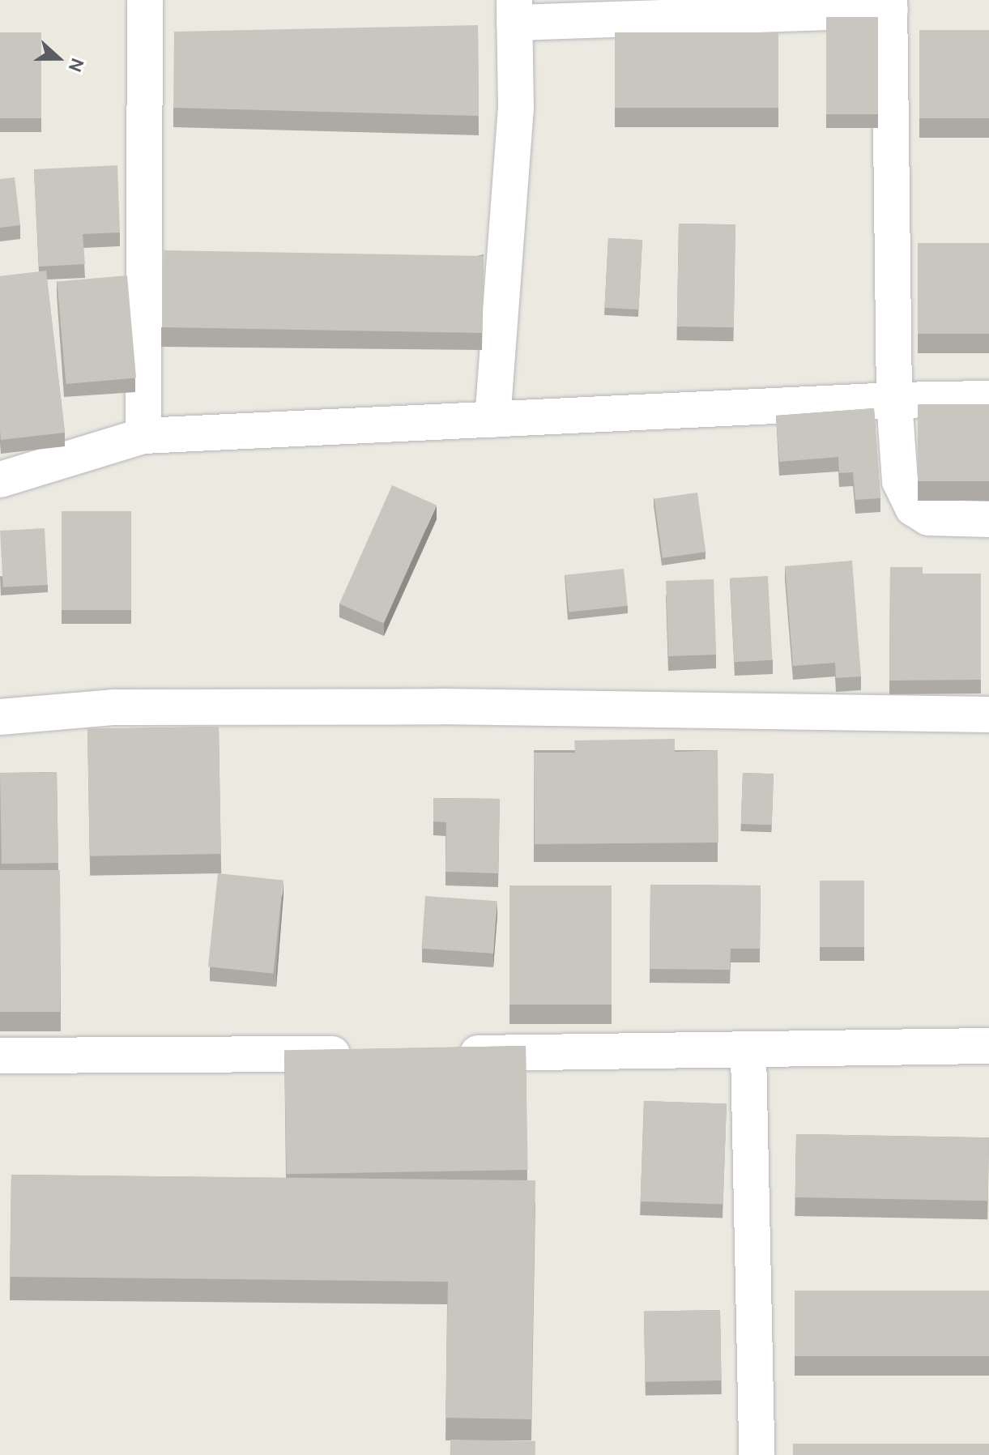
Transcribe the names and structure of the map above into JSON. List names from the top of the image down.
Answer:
{
  "north": "right"
}
